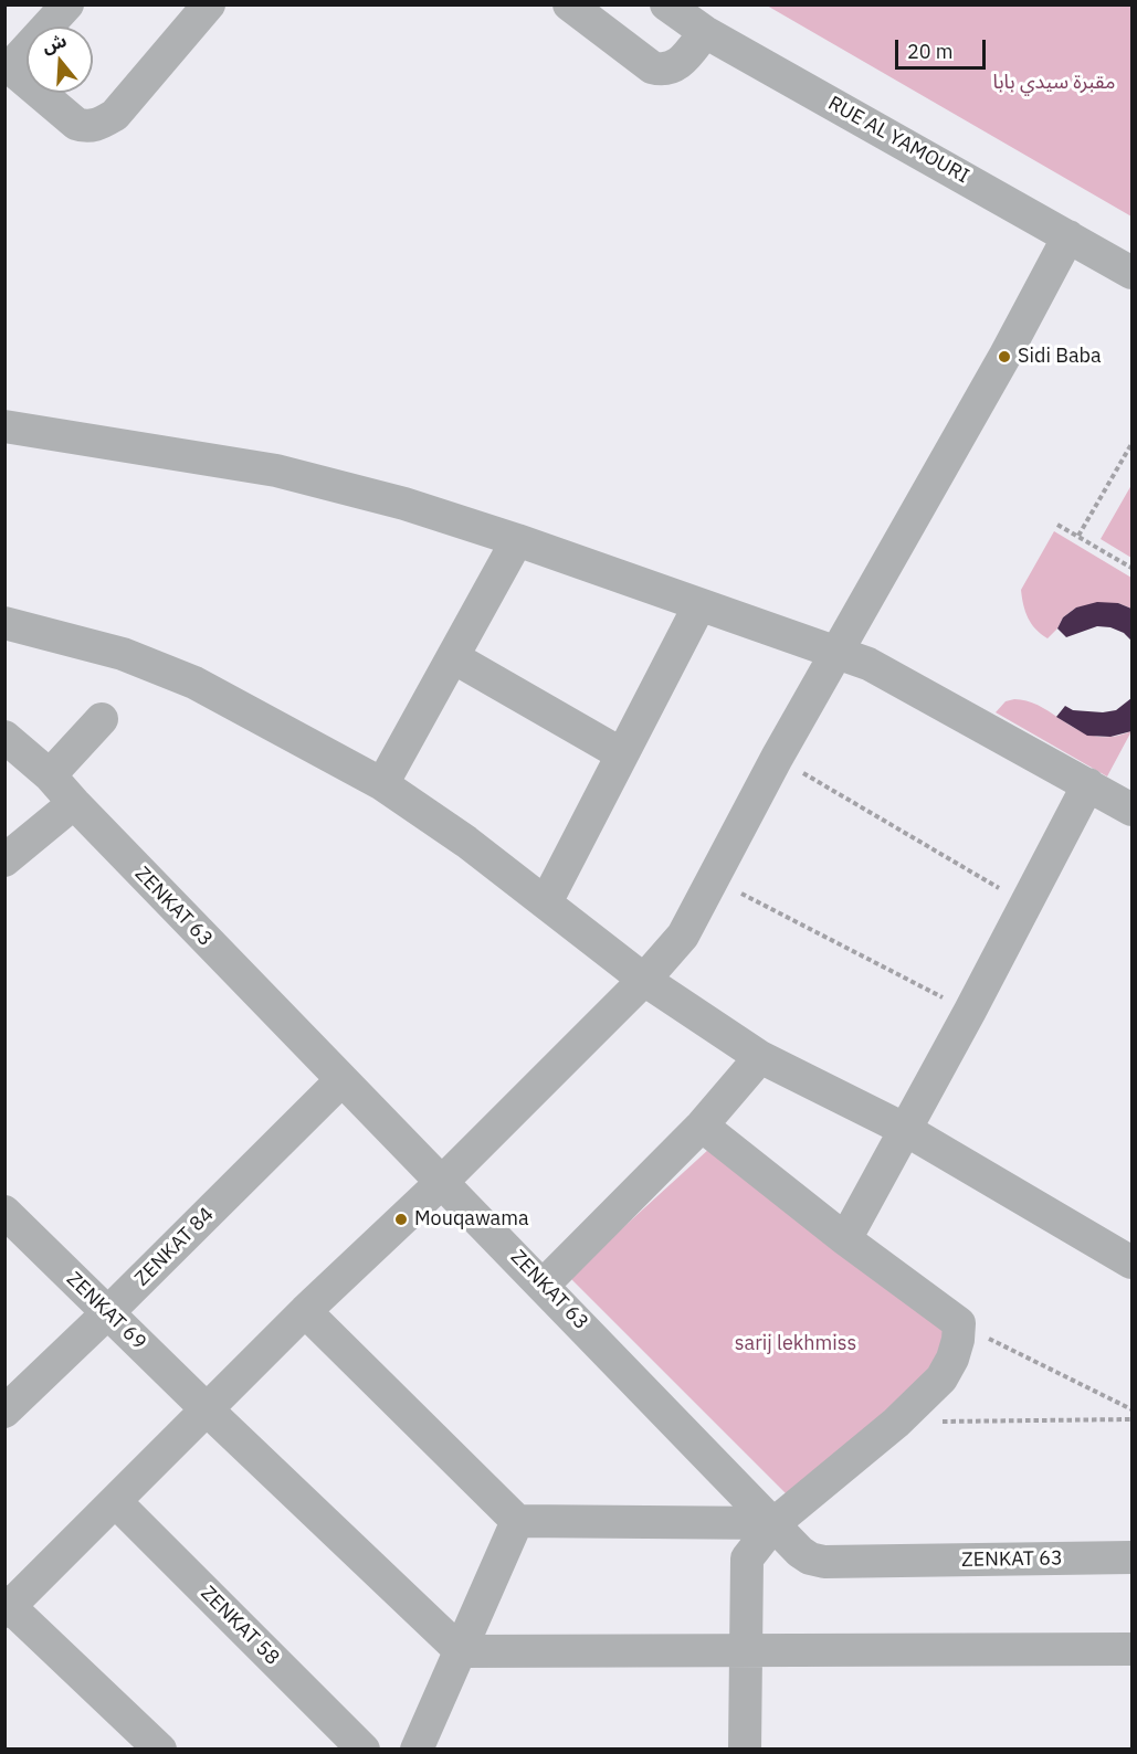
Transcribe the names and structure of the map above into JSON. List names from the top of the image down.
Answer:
{
  "streets": {
    "street": [
      "RUE AL YAMOURI",
      "ZENKAT 63",
      "ZENKAT 84",
      "ZENKAT 69",
      "ZENKAT 58"
    ]
  },
  "crossings": [
    ["ZENKAT 63", "ZENKAT 84"],
    ["ZENKAT 84", "ZENKAT 69"]
  ],
  "parks": ["مقبرة سيدي بابا", "sarij lekhmiss"],
  "places": ["Sidi Baba", "Mouqawama"],
  "scale_bar": "20 m",
  "north": "top"
}
